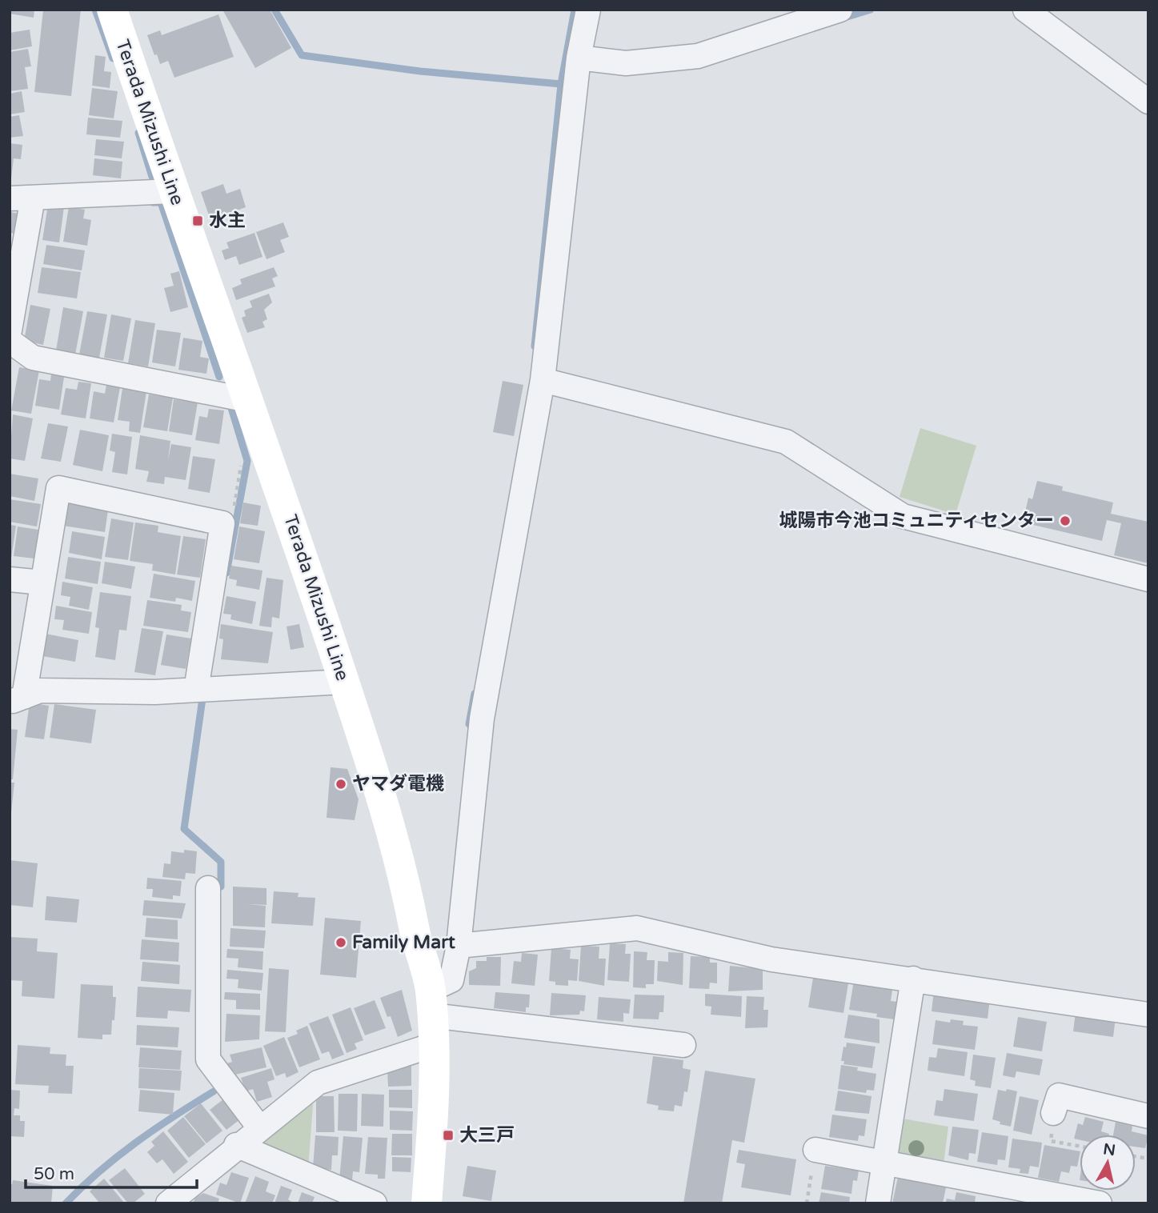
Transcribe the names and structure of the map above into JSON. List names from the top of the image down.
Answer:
{
  "streets": {
    "main road": ["Terada Mizushi Line"]
  },
  "places": {
    "transit": ["水主", "大三戸"],
    "other": ["城陽市今池コミュニティセンター", "ヤマダ電機", "Family Mart"]
  },
  "scale_bar": "50 m",
  "north": "top"
}
